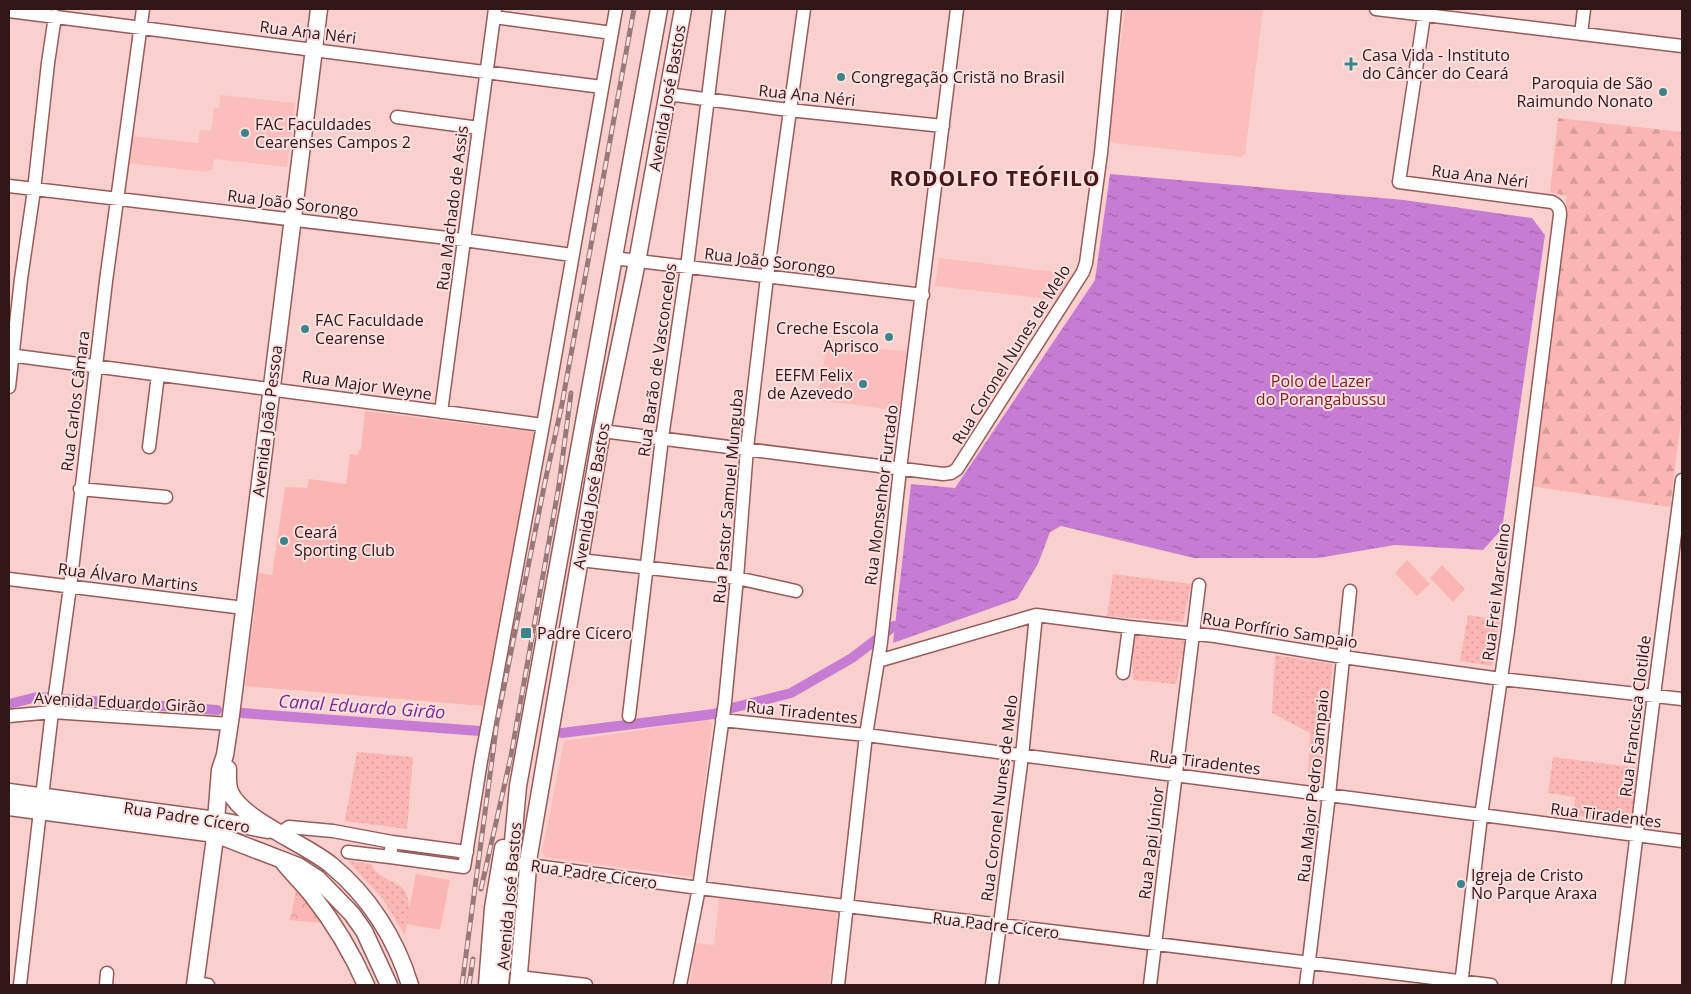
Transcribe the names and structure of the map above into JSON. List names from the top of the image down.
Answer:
{
  "streets": {
    "main road": ["Avenida José Bastos", "Avenida João Pessoa", "Rua Padre Cícero"],
    "street": [
      "Rua Ana Néri",
      "Rua João Sorongo",
      "Rua Machado de Assis",
      "Rua Coronel Nunes de Melo",
      "Rua Barão de Vasconcelos",
      "Rua Major Weyne",
      "Rua Carlos Câmara",
      "Rua Monsenhor Furtado",
      "Rua Pastor Samuel Munguba",
      "Rua Álvaro Martins",
      "Rua Frei Marcelino",
      "Rua Porfírio Sampaio",
      "Avenida Eduardo Girão",
      "Rua Tiradentes",
      "Rua Francisca Clotilde",
      "Rua Major Pedro Sampaio",
      "Rua Papi Júnior"
    ]
  },
  "crossings": [
    ["Rua Ana Néri", "Avenida José Bastos"],
    ["Rua Ana Néri", "Rua Machado de Assis"],
    ["Rua Ana Néri", "Rua Barão de Vasconcelos"],
    ["Rua Ana Néri", "Rua Carlos Câmara"],
    ["Rua Ana Néri", "Avenida João Pessoa"],
    ["Rua Ana Néri", "Rua Monsenhor Furtado"],
    ["Rua Ana Néri", "Rua Pastor Samuel Munguba"],
    ["Rua Ana Néri", "Rua Frei Marcelino"],
    ["Avenida José Bastos", "Rua João Sorongo"],
    ["Avenida José Bastos", "Rua Padre Cícero"],
    ["Rua João Sorongo", "Rua Machado de Assis"],
    ["Rua João Sorongo", "Rua Barão de Vasconcelos"],
    ["Rua João Sorongo", "Rua Carlos Câmara"],
    ["Rua João Sorongo", "Avenida João Pessoa"],
    ["Rua João Sorongo", "Rua Monsenhor Furtado"],
    ["Rua João Sorongo", "Rua Pastor Samuel Munguba"],
    ["Rua Machado de Assis", "Rua Major Weyne"],
    ["Rua Coronel Nunes de Melo", "Rua Monsenhor Furtado"],
    ["Rua Coronel Nunes de Melo", "Rua Porfírio Sampaio"],
    ["Rua Coronel Nunes de Melo", "Rua Tiradentes"],
    ["Rua Coronel Nunes de Melo", "Rua Padre Cícero"],
    ["Rua Major Weyne", "Rua Carlos Câmara"],
    ["Rua Major Weyne", "Avenida João Pessoa"],
    ["Rua Carlos Câmara", "Rua Álvaro Martins"],
    ["Rua Carlos Câmara", "Avenida Eduardo Girão"],
    ["Rua Carlos Câmara", "Rua Padre Cícero"],
    ["Avenida João Pessoa", "Rua Álvaro Martins"],
    ["Avenida João Pessoa", "Avenida Eduardo Girão"],
    ["Avenida João Pessoa", "Rua Padre Cícero"],
    ["Rua Monsenhor Furtado", "Rua Porfírio Sampaio"],
    ["Rua Monsenhor Furtado", "Rua Tiradentes"],
    ["Rua Monsenhor Furtado", "Rua Padre Cícero"],
    ["Rua Pastor Samuel Munguba", "Rua Tiradentes"],
    ["Rua Pastor Samuel Munguba", "Rua Padre Cícero"],
    ["Rua Frei Marcelino", "Rua Porfírio Sampaio"],
    ["Rua Frei Marcelino", "Rua Tiradentes"],
    ["Rua Frei Marcelino", "Rua Padre Cícero"],
    ["Rua Porfírio Sampaio", "Rua Francisca Clotilde"],
    ["Rua Porfírio Sampaio", "Rua Major Pedro Sampaio"],
    ["Rua Porfírio Sampaio", "Rua Papi Júnior"],
    ["Rua Tiradentes", "Rua Francisca Clotilde"],
    ["Rua Tiradentes", "Rua Major Pedro Sampaio"],
    ["Rua Tiradentes", "Rua Papi Júnior"],
    ["Rua Major Pedro Sampaio", "Rua Padre Cícero"],
    ["Rua Padre Cícero", "Rua Papi Júnior"]
  ],
  "districts": ["RODOLFO TEÓFILO"],
  "water": ["Canal Eduardo Girão"],
  "parks": ["Polo de Lazer do Porangabussu"],
  "places": {
    "health": ["Casa Vida - Instituto do Câncer do Ceará"],
    "other": [
      "Congregação Cristã no Brasil",
      "Paroquia de São Raimundo Nonato",
      "FAC Faculdades Cearenses Campos 2",
      "FAC Faculdade Cearense",
      "Creche Escola Aprisco",
      "EEFM Felix de Azevedo",
      "Ceará Sporting Club",
      "Igreja de Cristo No Parque Araxa"
    ],
    "transit": ["Padre Cícero"]
  }
}
